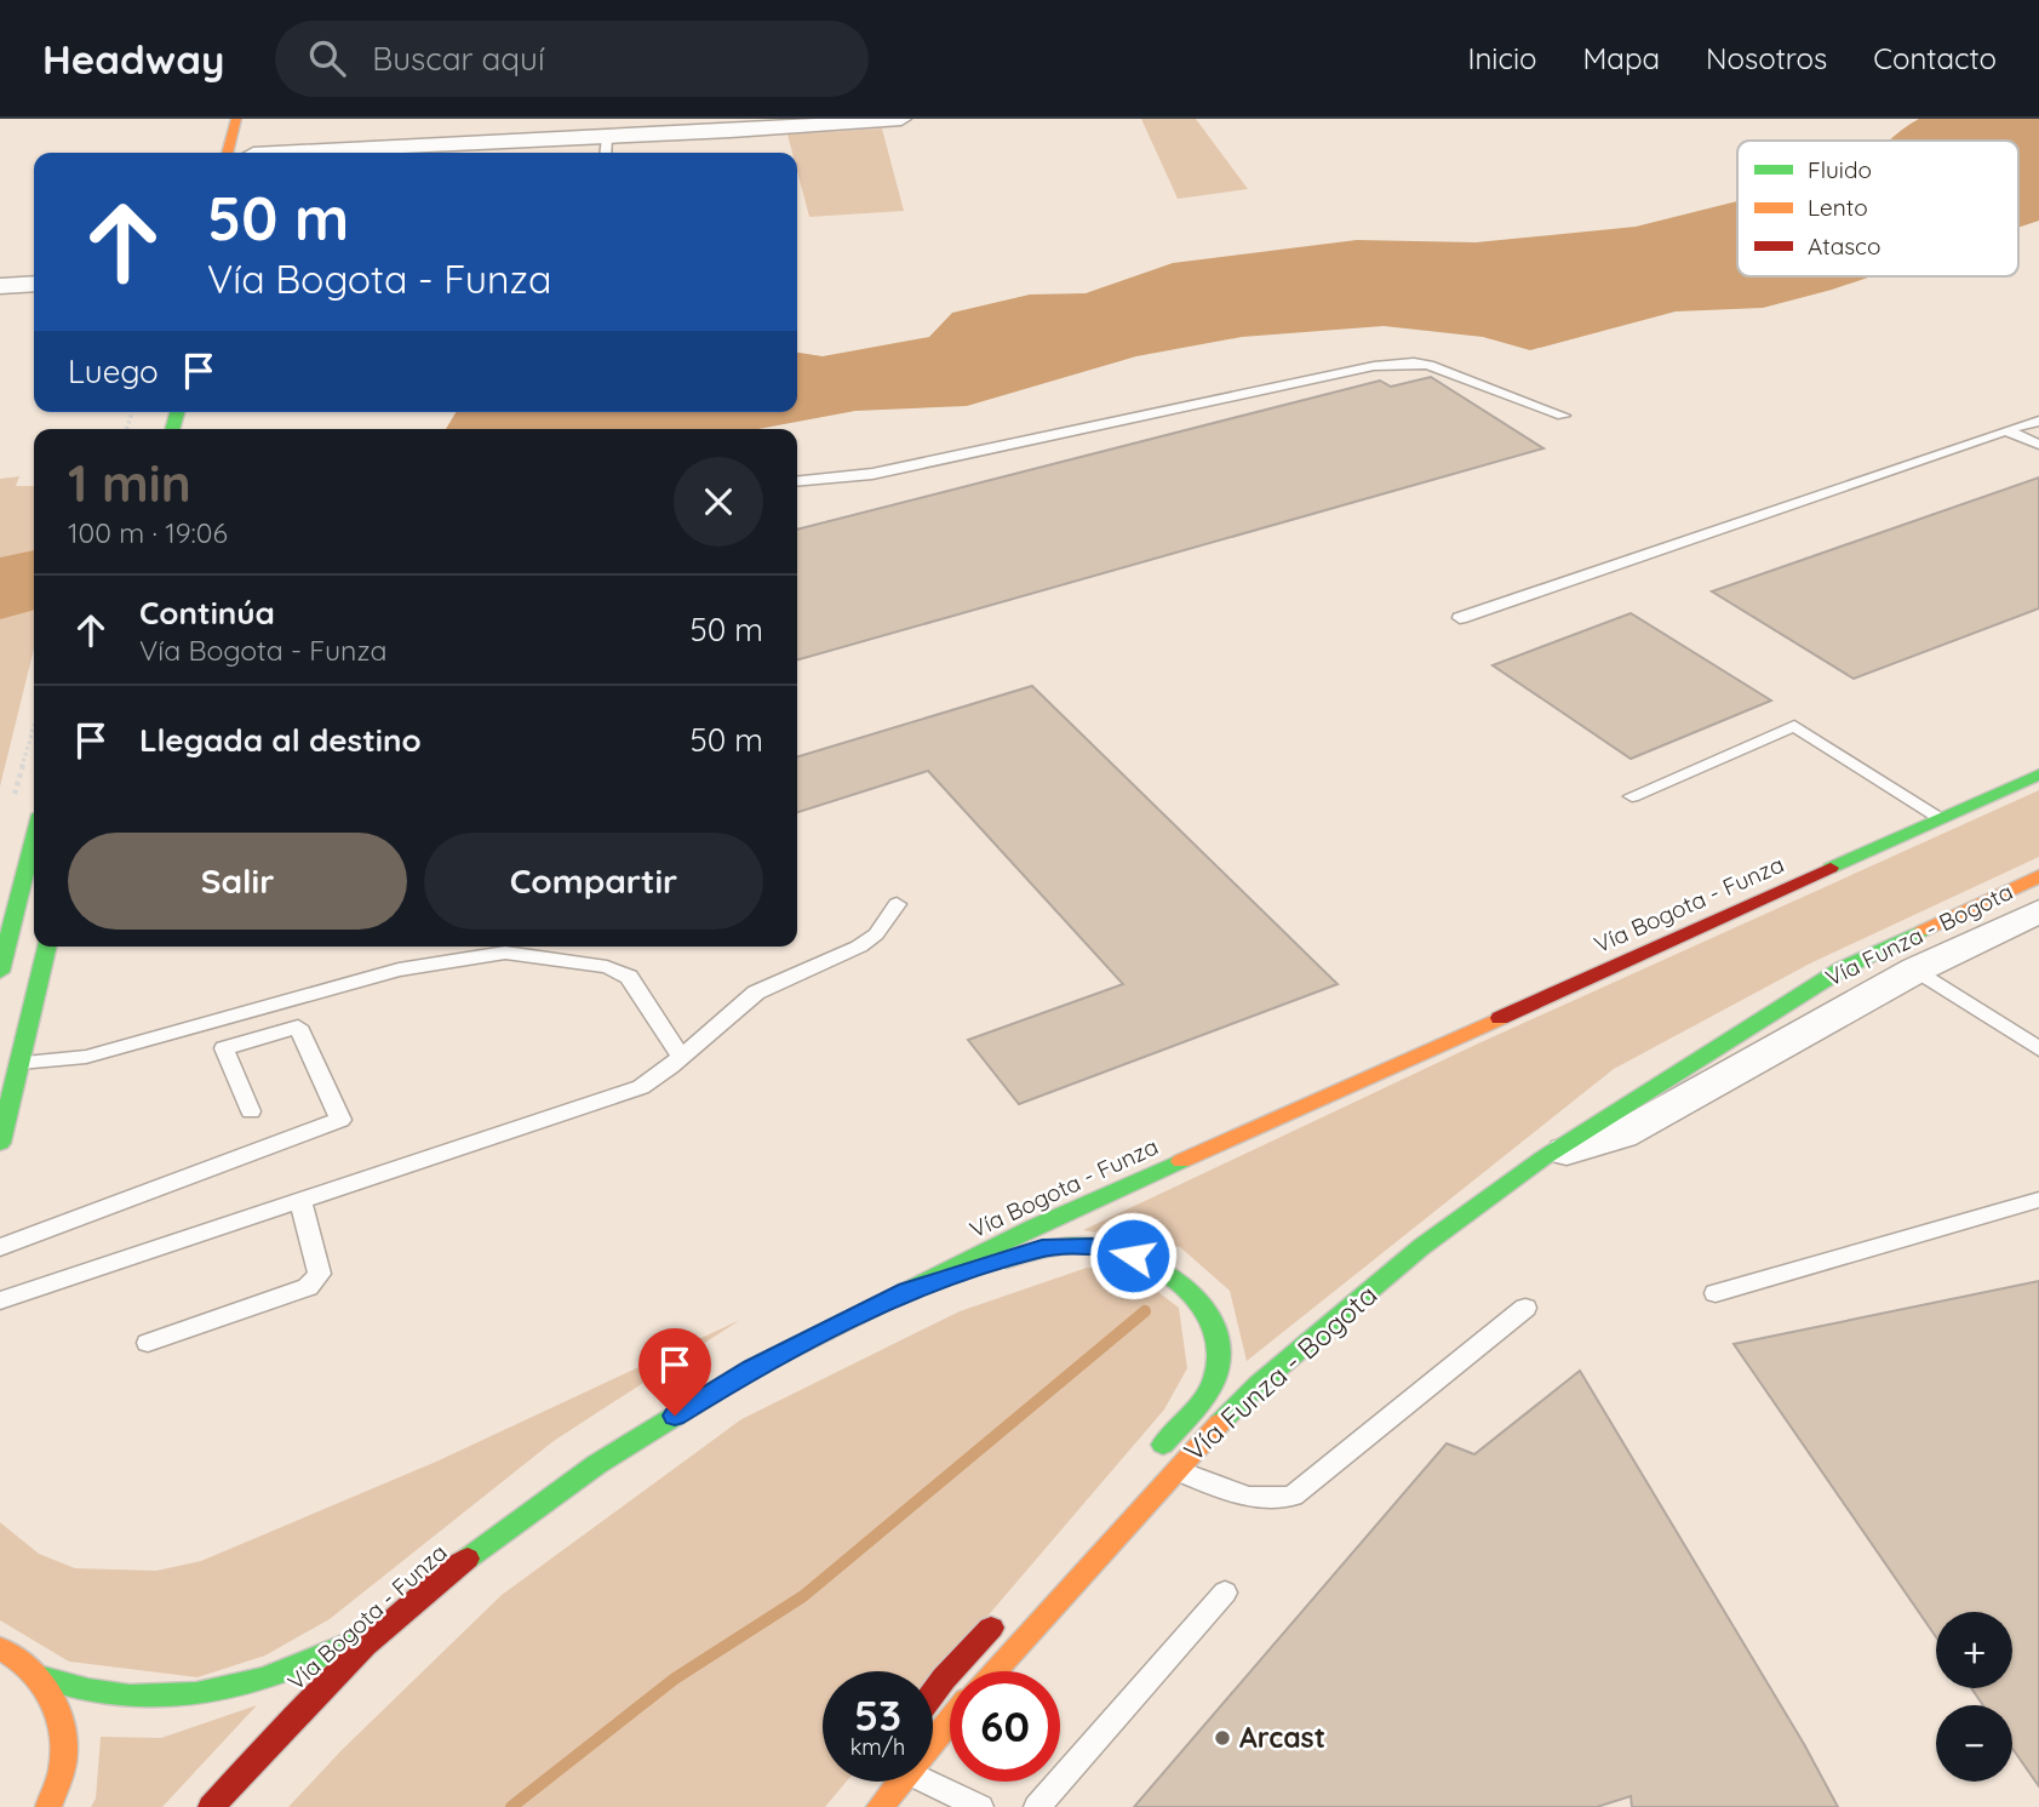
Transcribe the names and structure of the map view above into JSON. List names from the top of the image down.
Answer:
{
  "streets": {
    "main road": ["Vía Bogota - Funza", "Vía Funza - Bogota"]
  },
  "places": ["Arcast"],
  "legend": ["Fluido", "Lento", "Atasco"],
  "page": {
    "header": "Headway",
    "search": "Buscar aquí",
    "nav": [
      "Inicio",
      "Mapa",
      "Nosotros",
      "Contacto"
    ],
    "turn": ["50 m", "Vía Bogota - Funza"],
    "then": "Luego",
    "heading": ["1 min", "100 m · 19:06"],
    "list": [
      {
        "name": "Continúa",
        "note": "Vía Bogota - Funza",
        "value": "50 m"
      },
      {
        "name": "Llegada al destino",
        "value": "50 m"
      }
    ],
    "buttons": ["Salir", "Compartir"],
    "map_buttons": ["+", "−"],
    "speed": "53 km/h",
    "limit": "60"
  }
}
